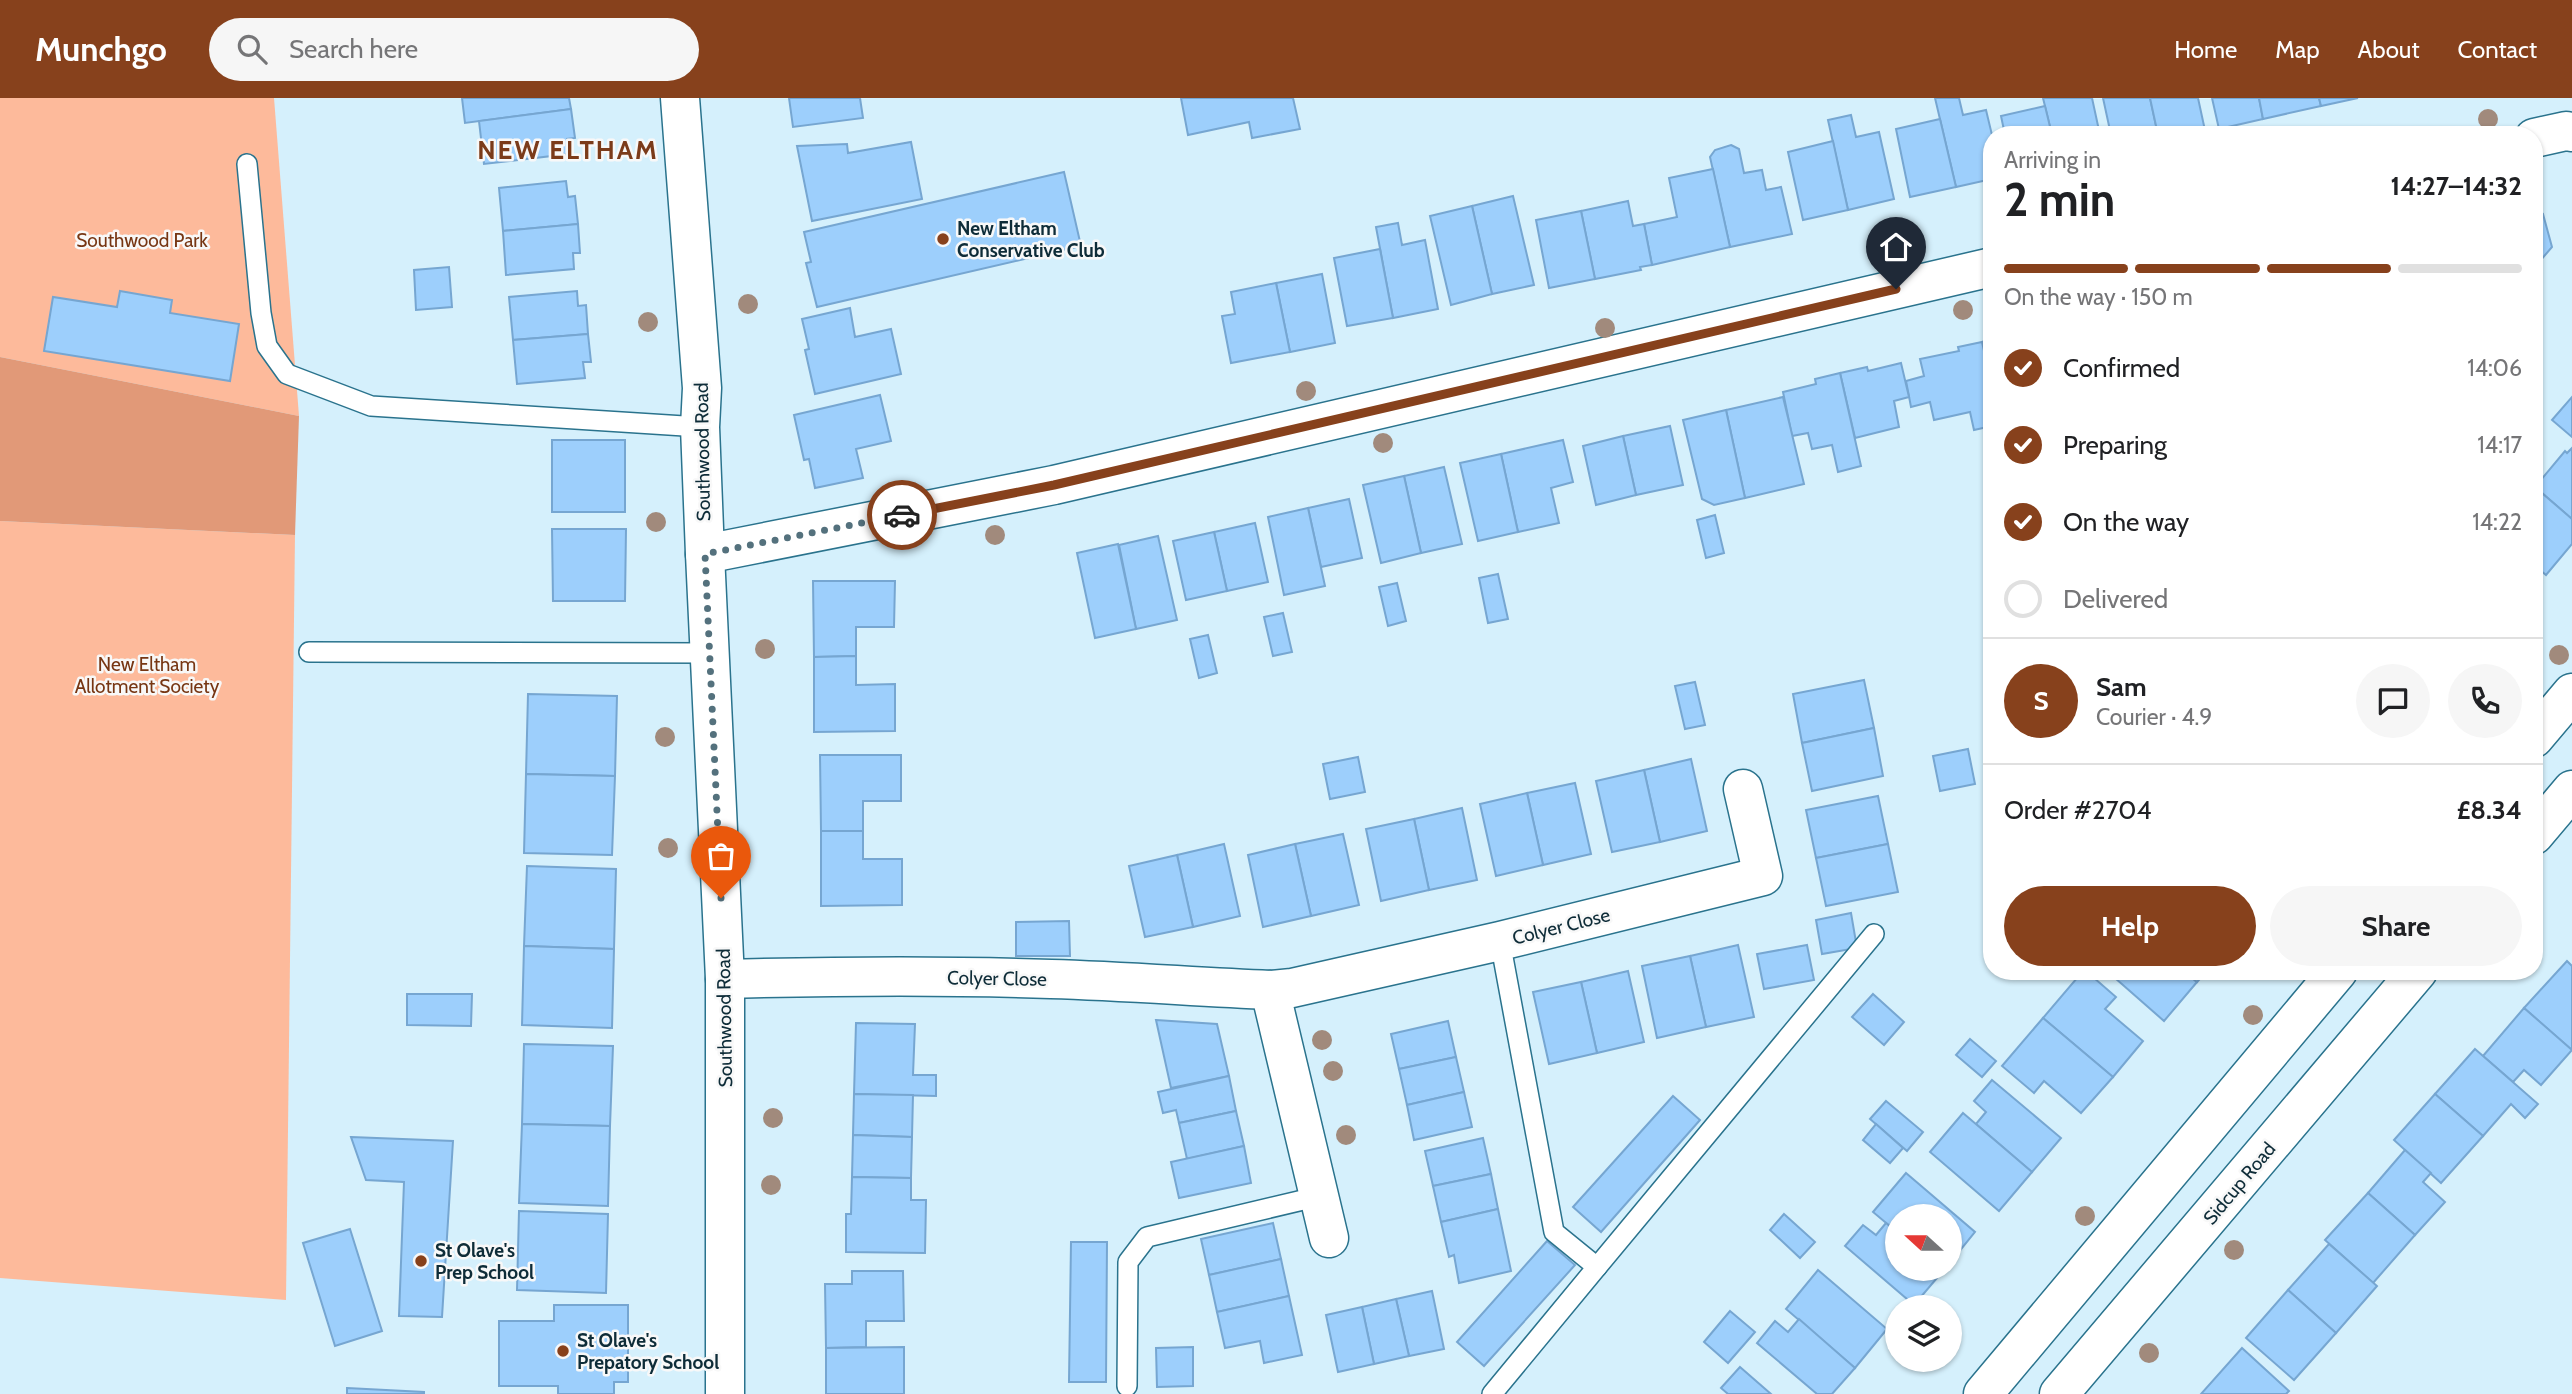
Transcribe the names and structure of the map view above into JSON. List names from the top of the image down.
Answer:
{
  "streets": {
    "main road": ["Southwood Road", "Colyer Close", "Sidcup Road"]
  },
  "crossings": [
    ["Southwood Road", "Colyer Close"]
  ],
  "districts": ["NEW ELTHAM"],
  "parks": ["Southwood Park", "New Eltham Allotment Society"],
  "places": ["New Eltham Conservative Club", "St Olave's Prep School", "St Olave's Prepatory School"],
  "north": "left",
  "page": {
    "header": "Munchgo",
    "search": "Search here",
    "nav": [
      "Home",
      "Map",
      "About",
      "Contact"
    ],
    "heading": ["2 min", "Arriving in", "14:27–14:32"],
    "panel": [
      "Sam",
      "Courier · 4.9",
      "Order #2704",
      "£8.34"
    ],
    "bar": "On the way · 150 m",
    "list": [
      ["Confirmed", "14:06"],
      ["Preparing", "14:17"],
      ["On the way", "14:22"],
      "Delivered"
    ],
    "round": "S",
    "buttons": ["Help", "Share"]
  }
}
